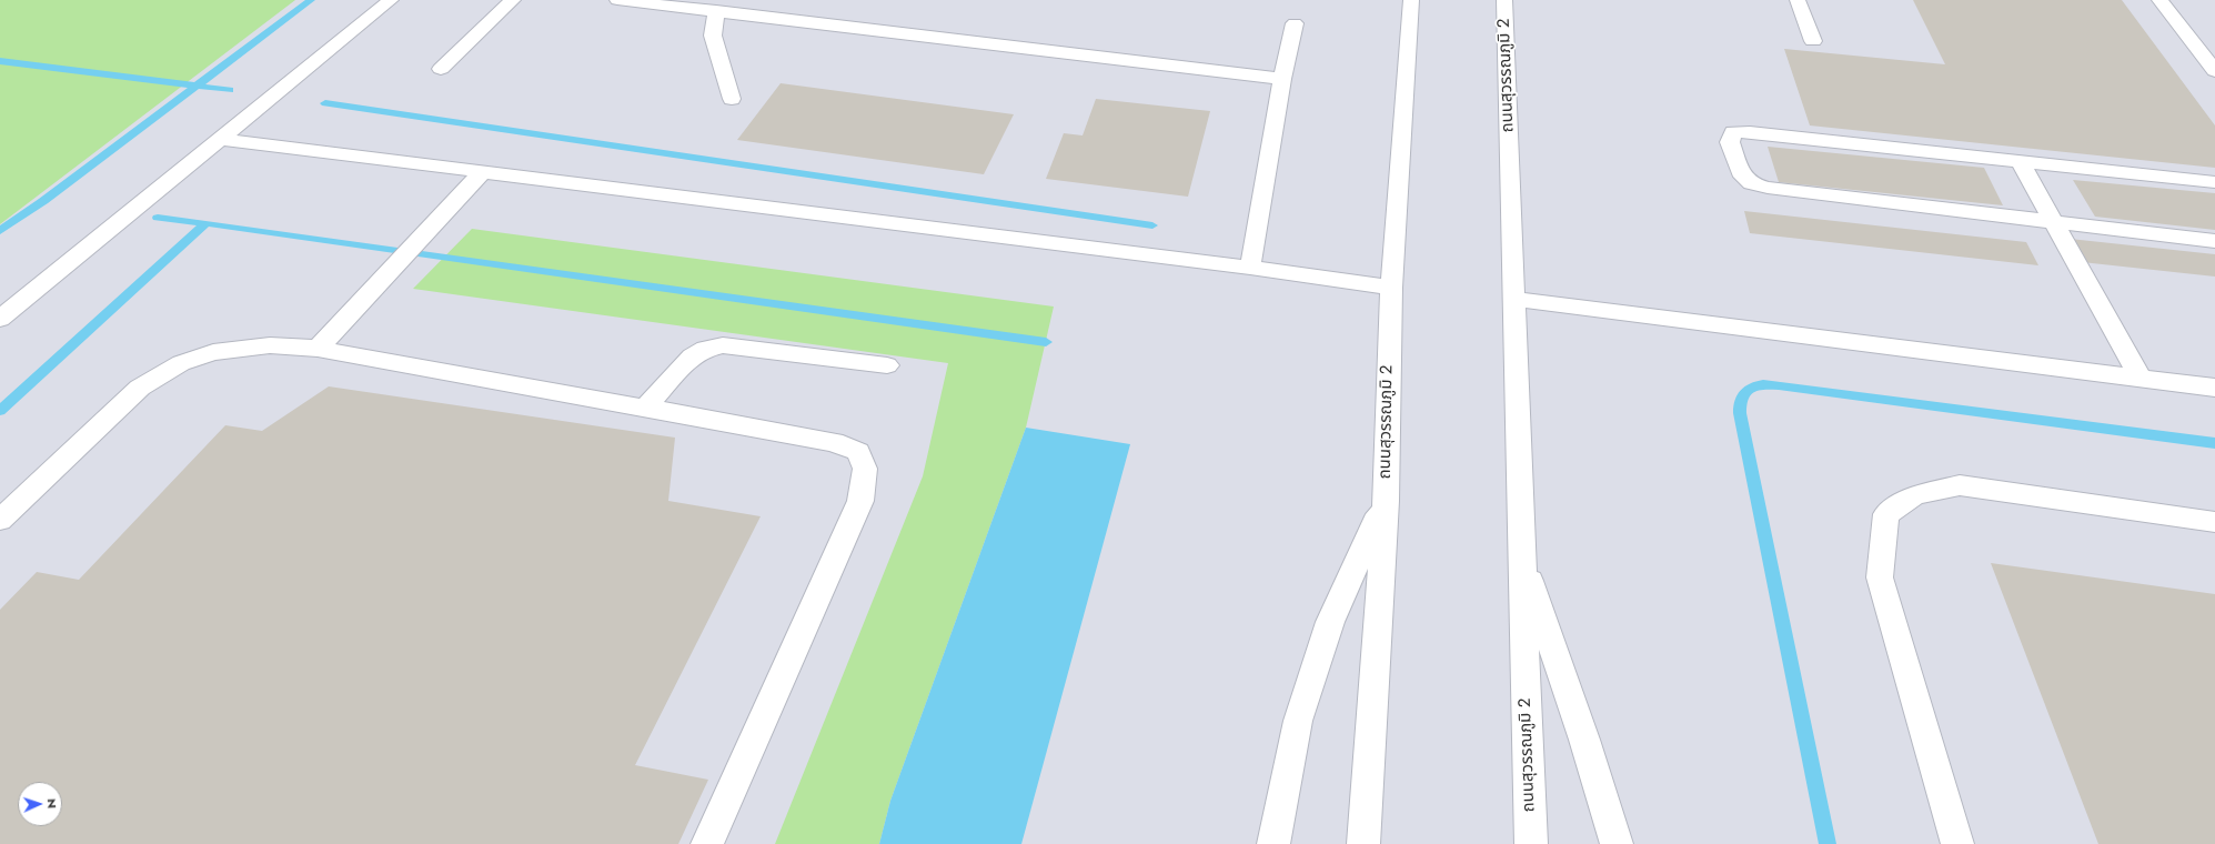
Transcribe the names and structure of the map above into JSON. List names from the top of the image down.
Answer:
{
  "streets": {
    "street": ["ถนนสุวรรณภูมิ 2"]
  },
  "north": "right"
}
